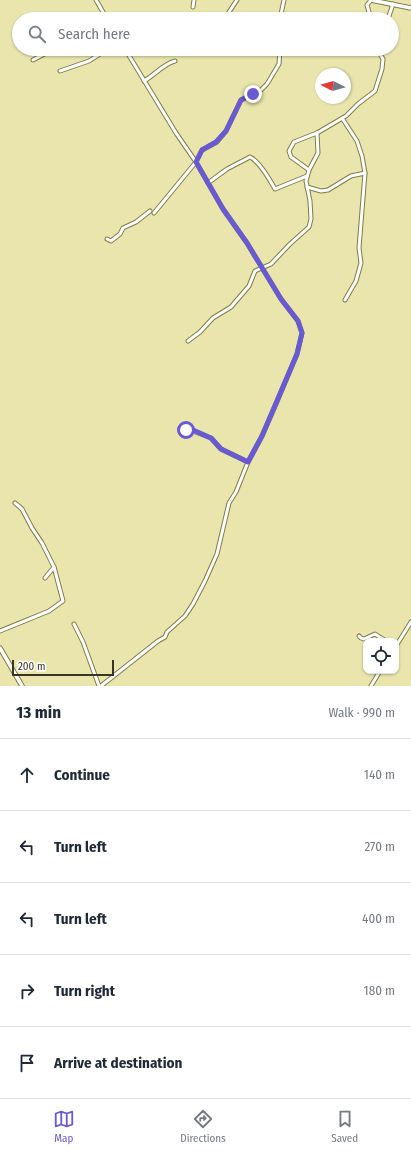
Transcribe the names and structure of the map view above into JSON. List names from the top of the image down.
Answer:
{
  "scale_bar": "200 m",
  "north": "left",
  "page": {
    "search": "Search here",
    "scale": "200 m",
    "heading": ["13 min", "Walk · 990 m"],
    "list": [
      ["Continue", "140 m"],
      ["Turn left", "270 m"],
      ["Turn left", "400 m"],
      ["Turn right", "180 m"],
      "Arrive at destination"
    ],
    "nav": ["Map", "Directions", "Saved"]
  }
}
